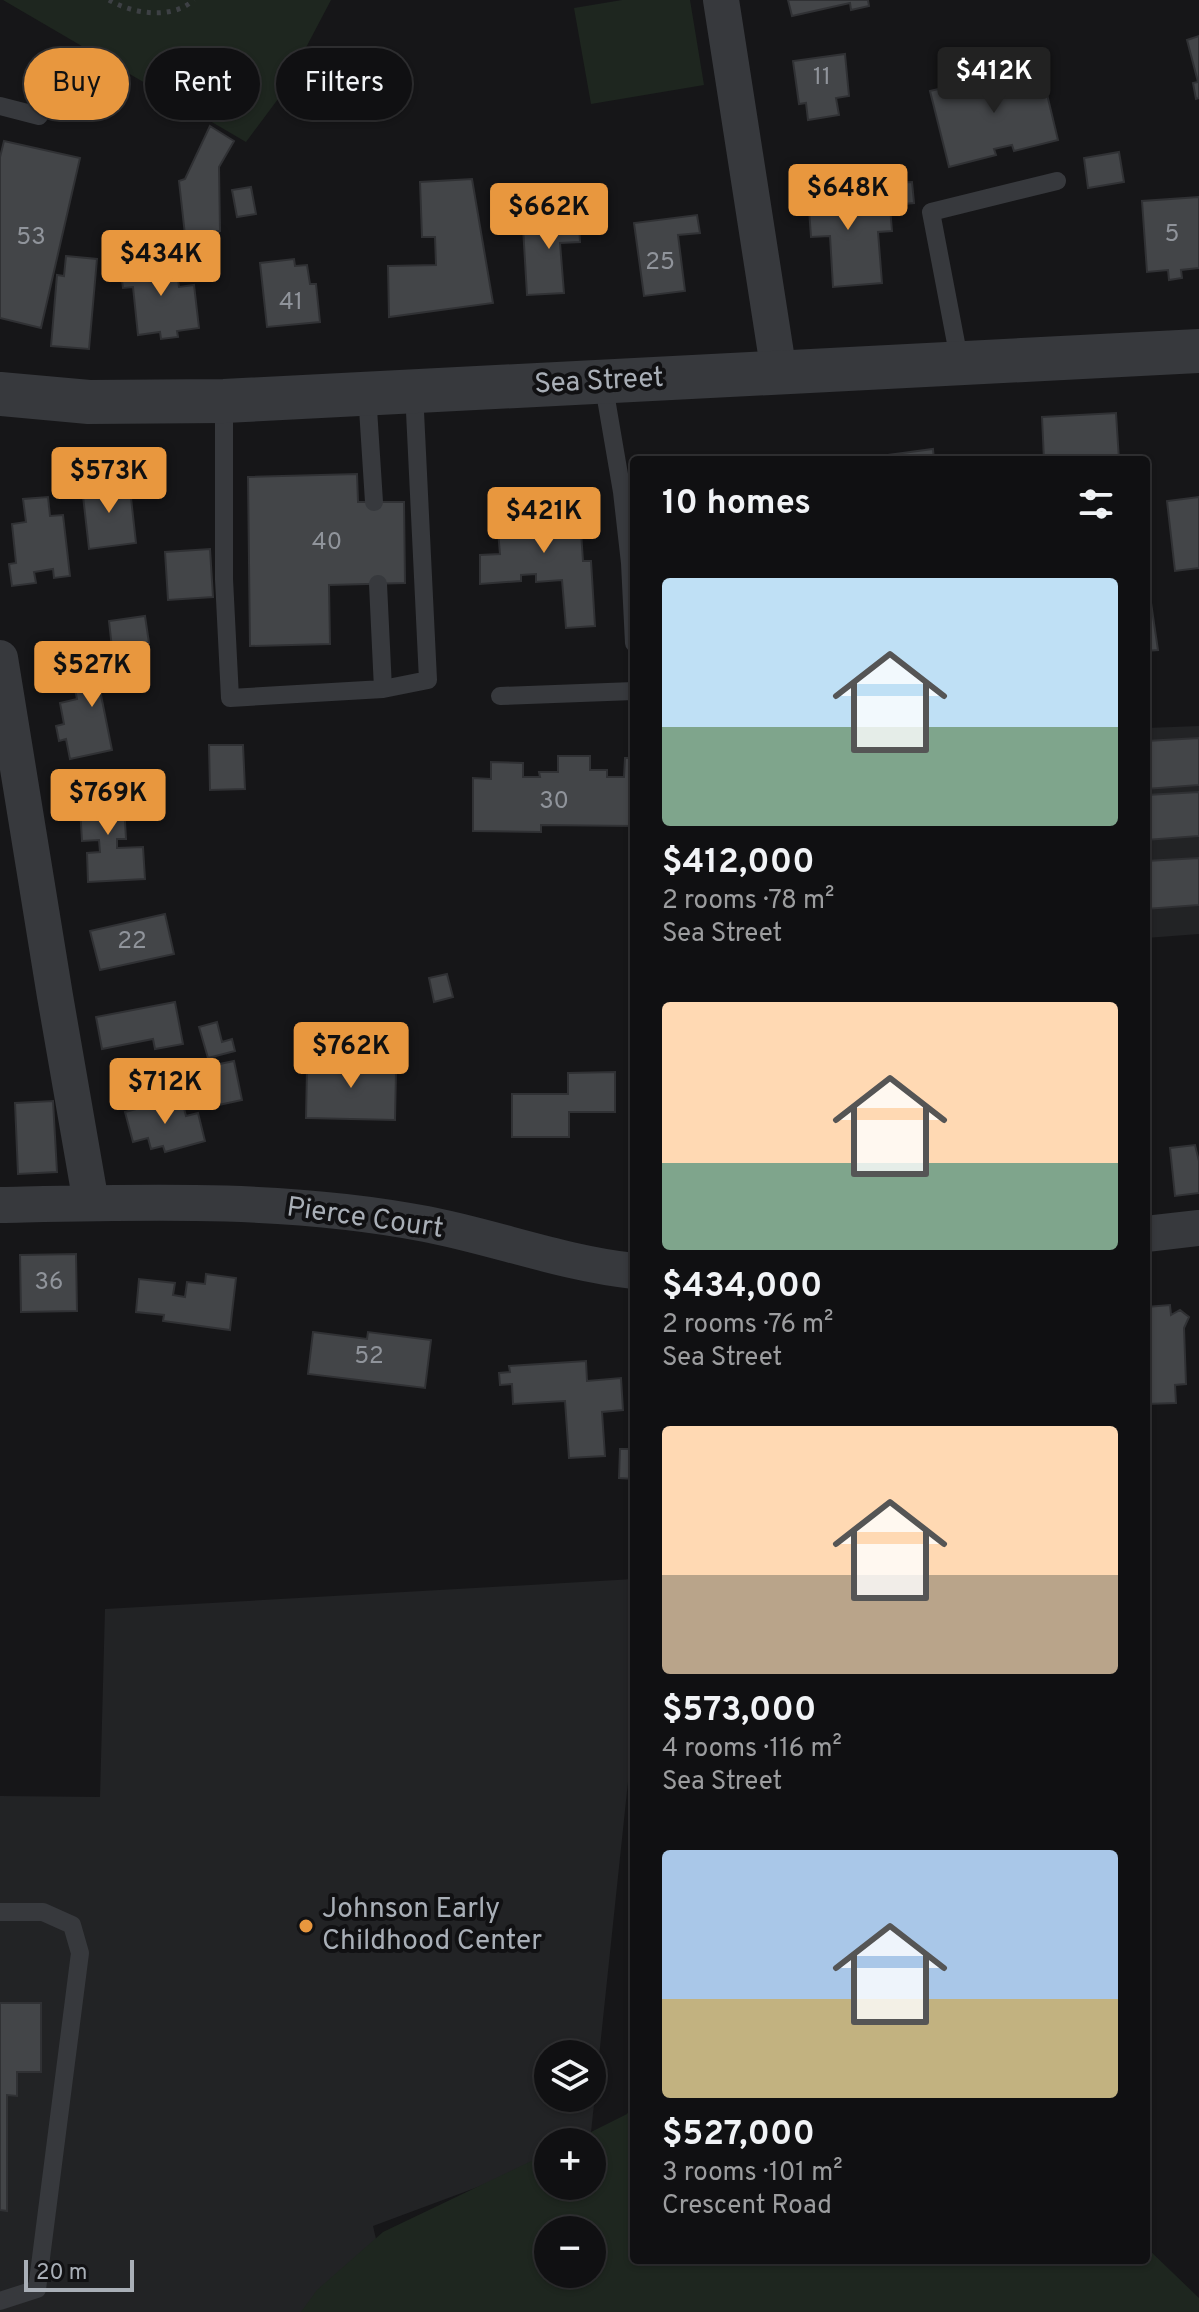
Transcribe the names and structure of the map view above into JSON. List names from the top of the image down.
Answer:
{
  "streets": {
    "street": ["Sea Street", "Pierce Court"]
  },
  "places": ["Johnson Early Childhood Center"],
  "house_numbers": [
    "11",
    "5",
    "53",
    "25",
    "41",
    "40",
    "30",
    "22",
    "36",
    "52"
  ],
  "scale_bar": "20 m",
  "page": {
    "price": [
      "$412K",
      "$648K",
      "$662K",
      "$434K",
      "$573K",
      "$421K",
      "$527K",
      "$769K",
      "$762K",
      "$712K"
    ],
    "chip": ["Buy", "Rent", "Filters"],
    "heading": "10 homes",
    "list": [
      {
        "name": "$412,000",
        "note": "2 rooms · 78 m² · Sea Street"
      },
      {
        "name": "$434,000",
        "note": "2 rooms · 76 m² · Sea Street"
      },
      {
        "name": "$573,000",
        "note": "4 rooms · 116 m² · Sea Street"
      },
      {
        "name": "$527,000",
        "note": "3 rooms · 101 m² · Crescent Road"
      }
    ],
    "map_buttons": ["+", "−"],
    "scale": "20 m"
  }
}
